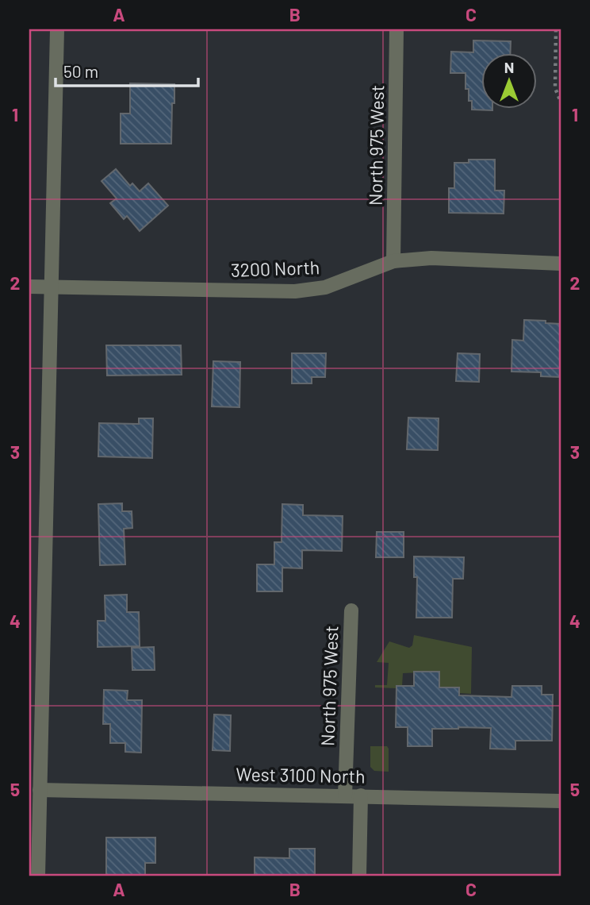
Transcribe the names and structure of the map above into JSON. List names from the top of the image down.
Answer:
{
  "streets": {
    "street": ["North 975 West", "3200 North", "West 3100 North"]
  },
  "crossings": [
    ["North 975 West", "3200 North"],
    ["North 975 West", "West 3100 North"]
  ],
  "scale_bar": "50 m",
  "north": "top",
  "grid": {
    "columns": ["A", "B", "C"],
    "rows": [
      "1",
      "2",
      "3",
      "4",
      "5"
    ]
  }
}
